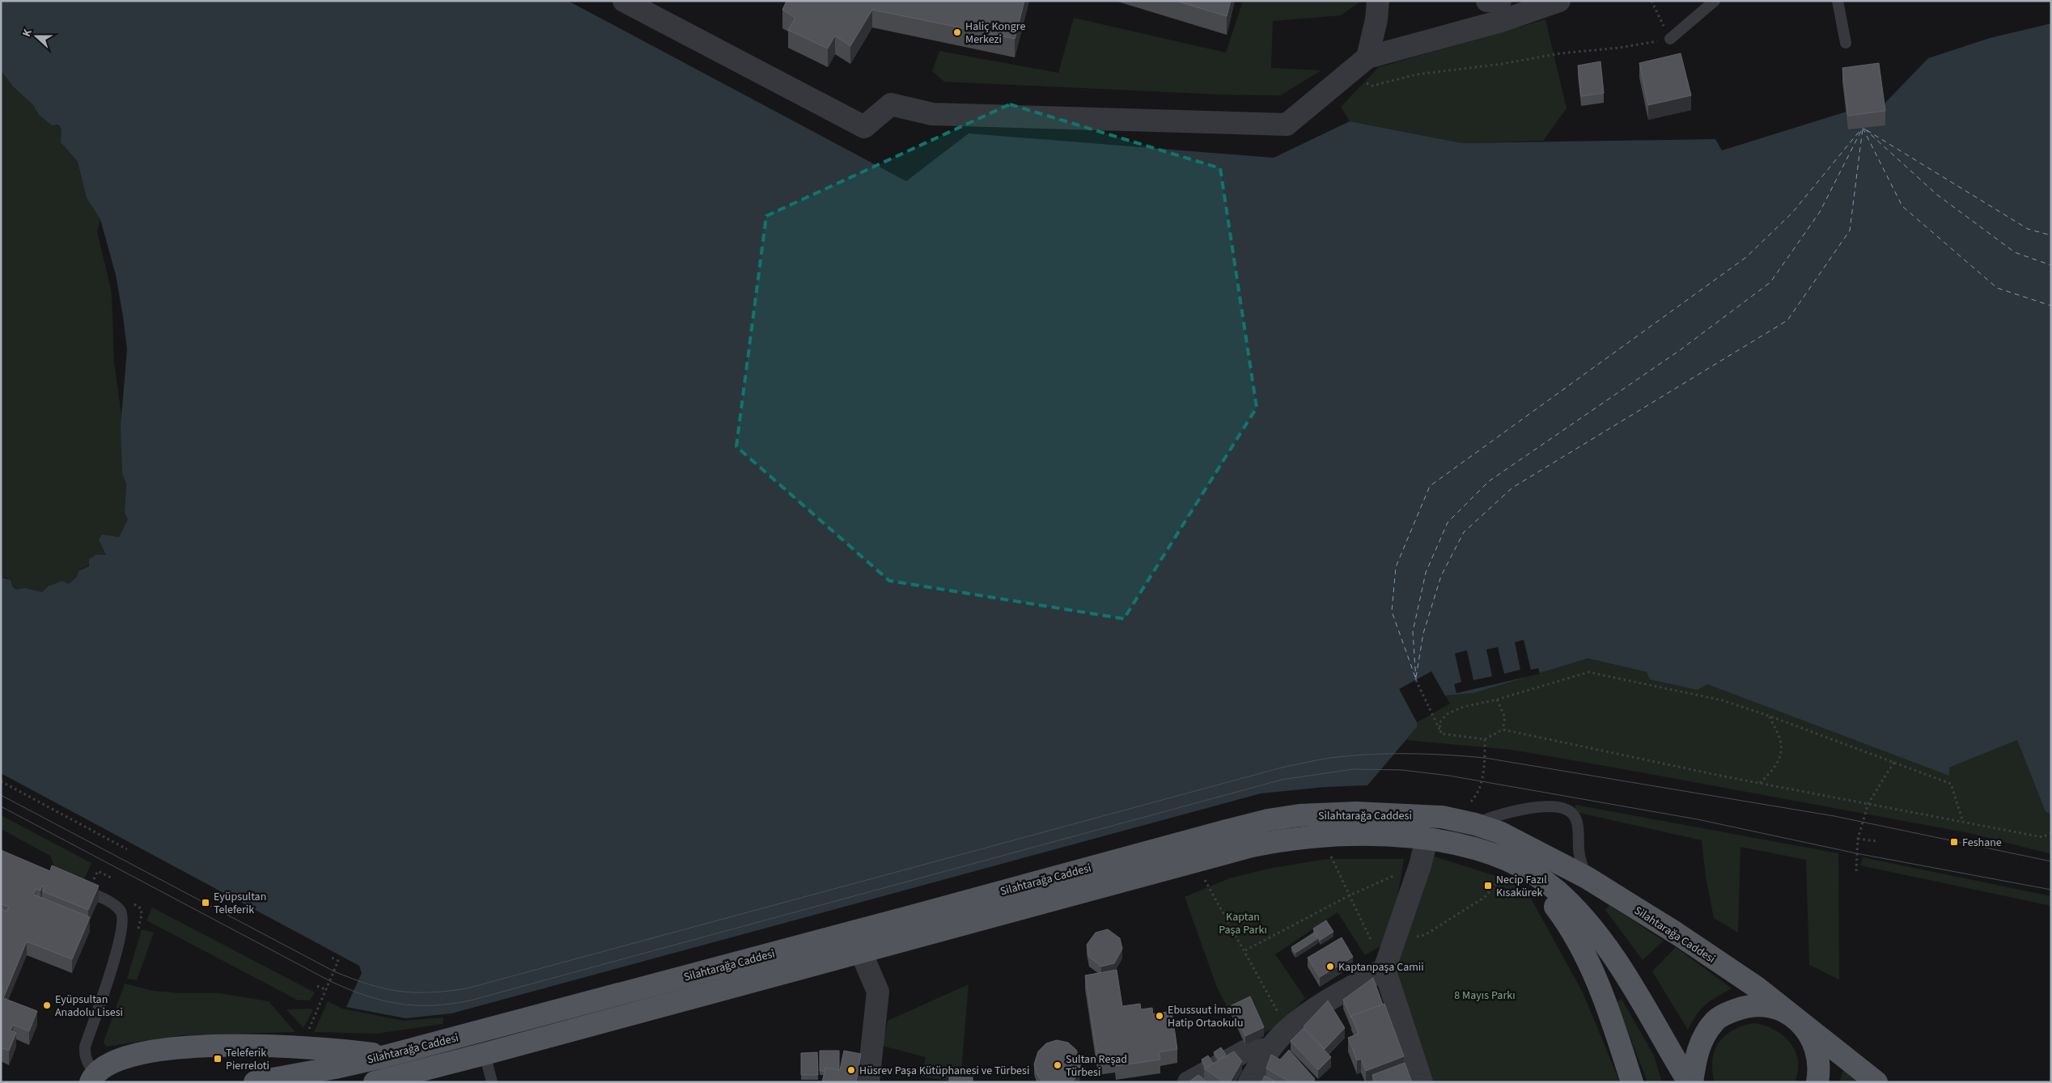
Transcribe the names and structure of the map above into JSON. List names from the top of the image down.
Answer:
{
  "streets": {
    "main road": ["Silahtarağa Caddesi"]
  },
  "parks": ["Kaptan Paşa Parkı", "8 Mayıs Parkı"],
  "places": {
    "other": [
      "Haliç Kongre Merkezi",
      "Kaptanpaşa Camii",
      "Eyüpsultan Anadolu Lisesi",
      "Ebussuut İmam Hatip Ortaokulu",
      "Sultan Reşad Türbesi",
      "Hüsrev Paşa Kütüphanesi ve Türbesi"
    ],
    "transit": [
      "Feshane",
      "Necip Fazıl Kısakürek",
      "Eyüpsultan Teleferik",
      "Teleferik Pierreloti"
    ]
  },
  "north": "left"
}
